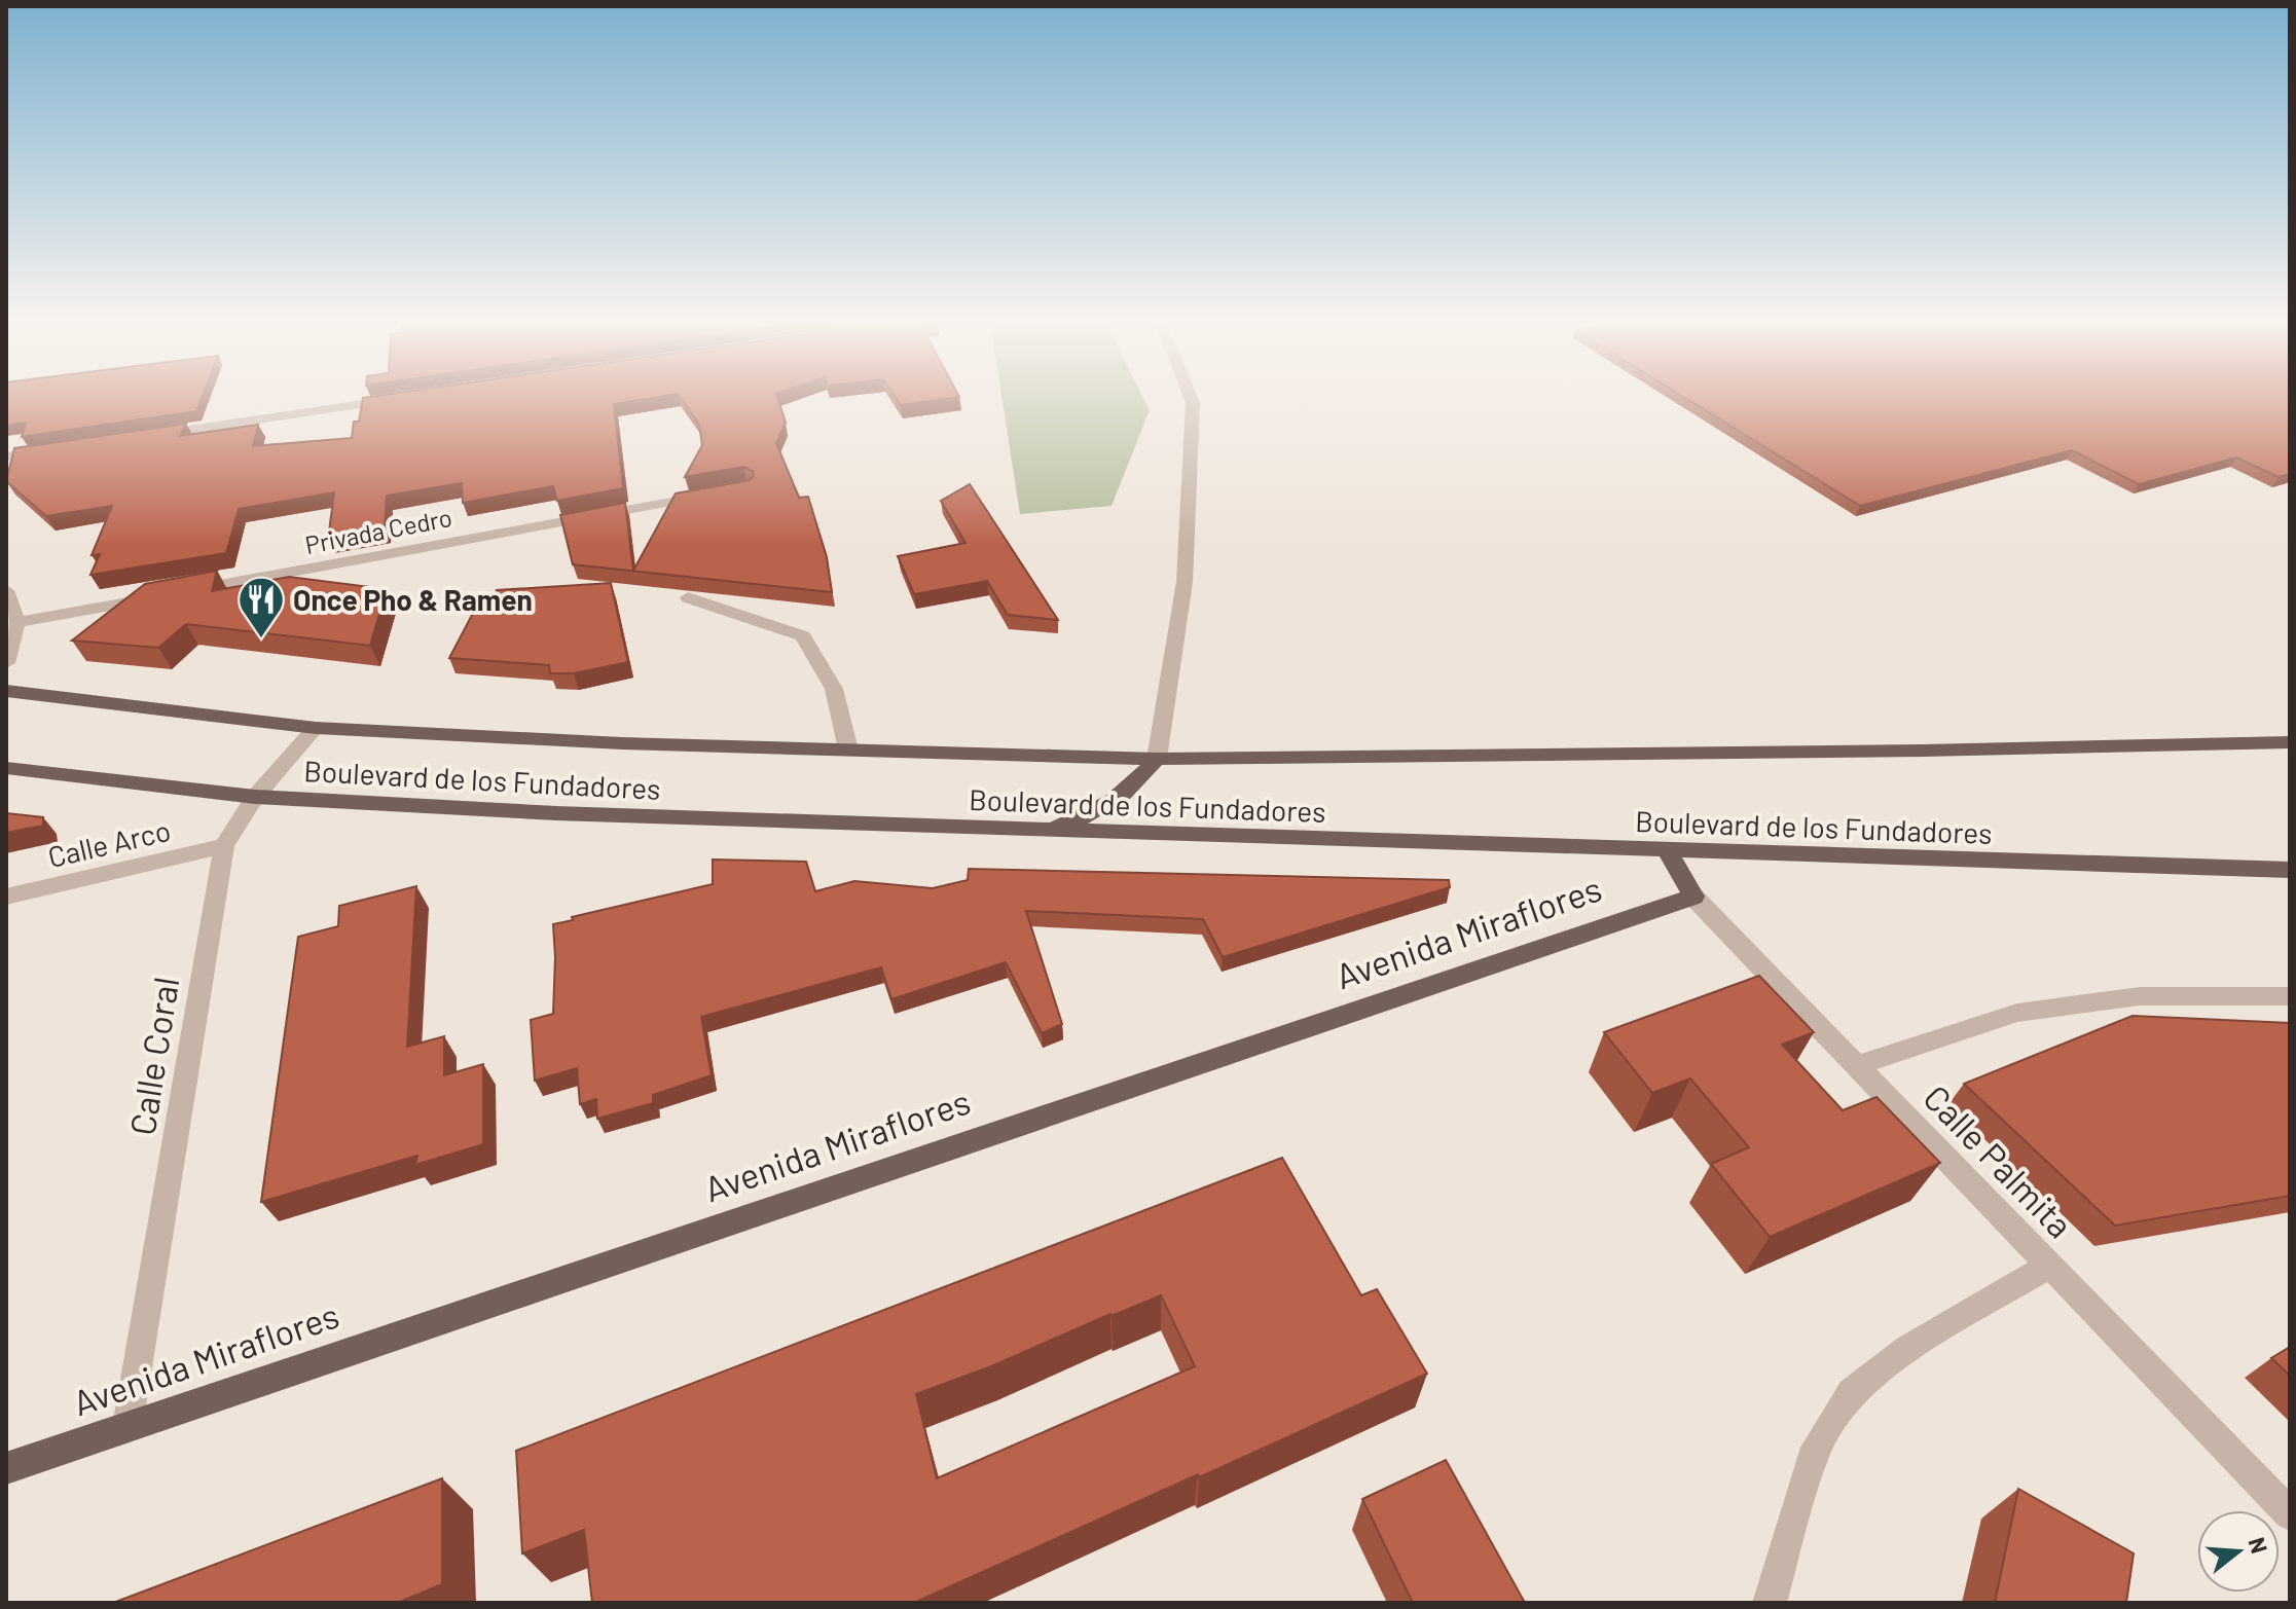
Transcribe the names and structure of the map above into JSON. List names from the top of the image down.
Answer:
{
  "streets": {
    "main road": ["Boulevard de los Fundadores", "Avenida Miraflores", "Calle Palmita"],
    "street": ["Privada Cedro", "Calle Arco", "Calle Coral"]
  },
  "crossings": [
    ["Boulevard de los Fundadores", "Calle Coral"],
    ["Boulevard de los Fundadores", "Calle Palmita"],
    ["Calle Arco", "Calle Coral"],
    ["Avenida Miraflores", "Calle Coral"],
    ["Avenida Miraflores", "Calle Palmita"]
  ],
  "places": {
    "restaurant": ["Once Pho & Ramen"]
  },
  "north": "right"
}
